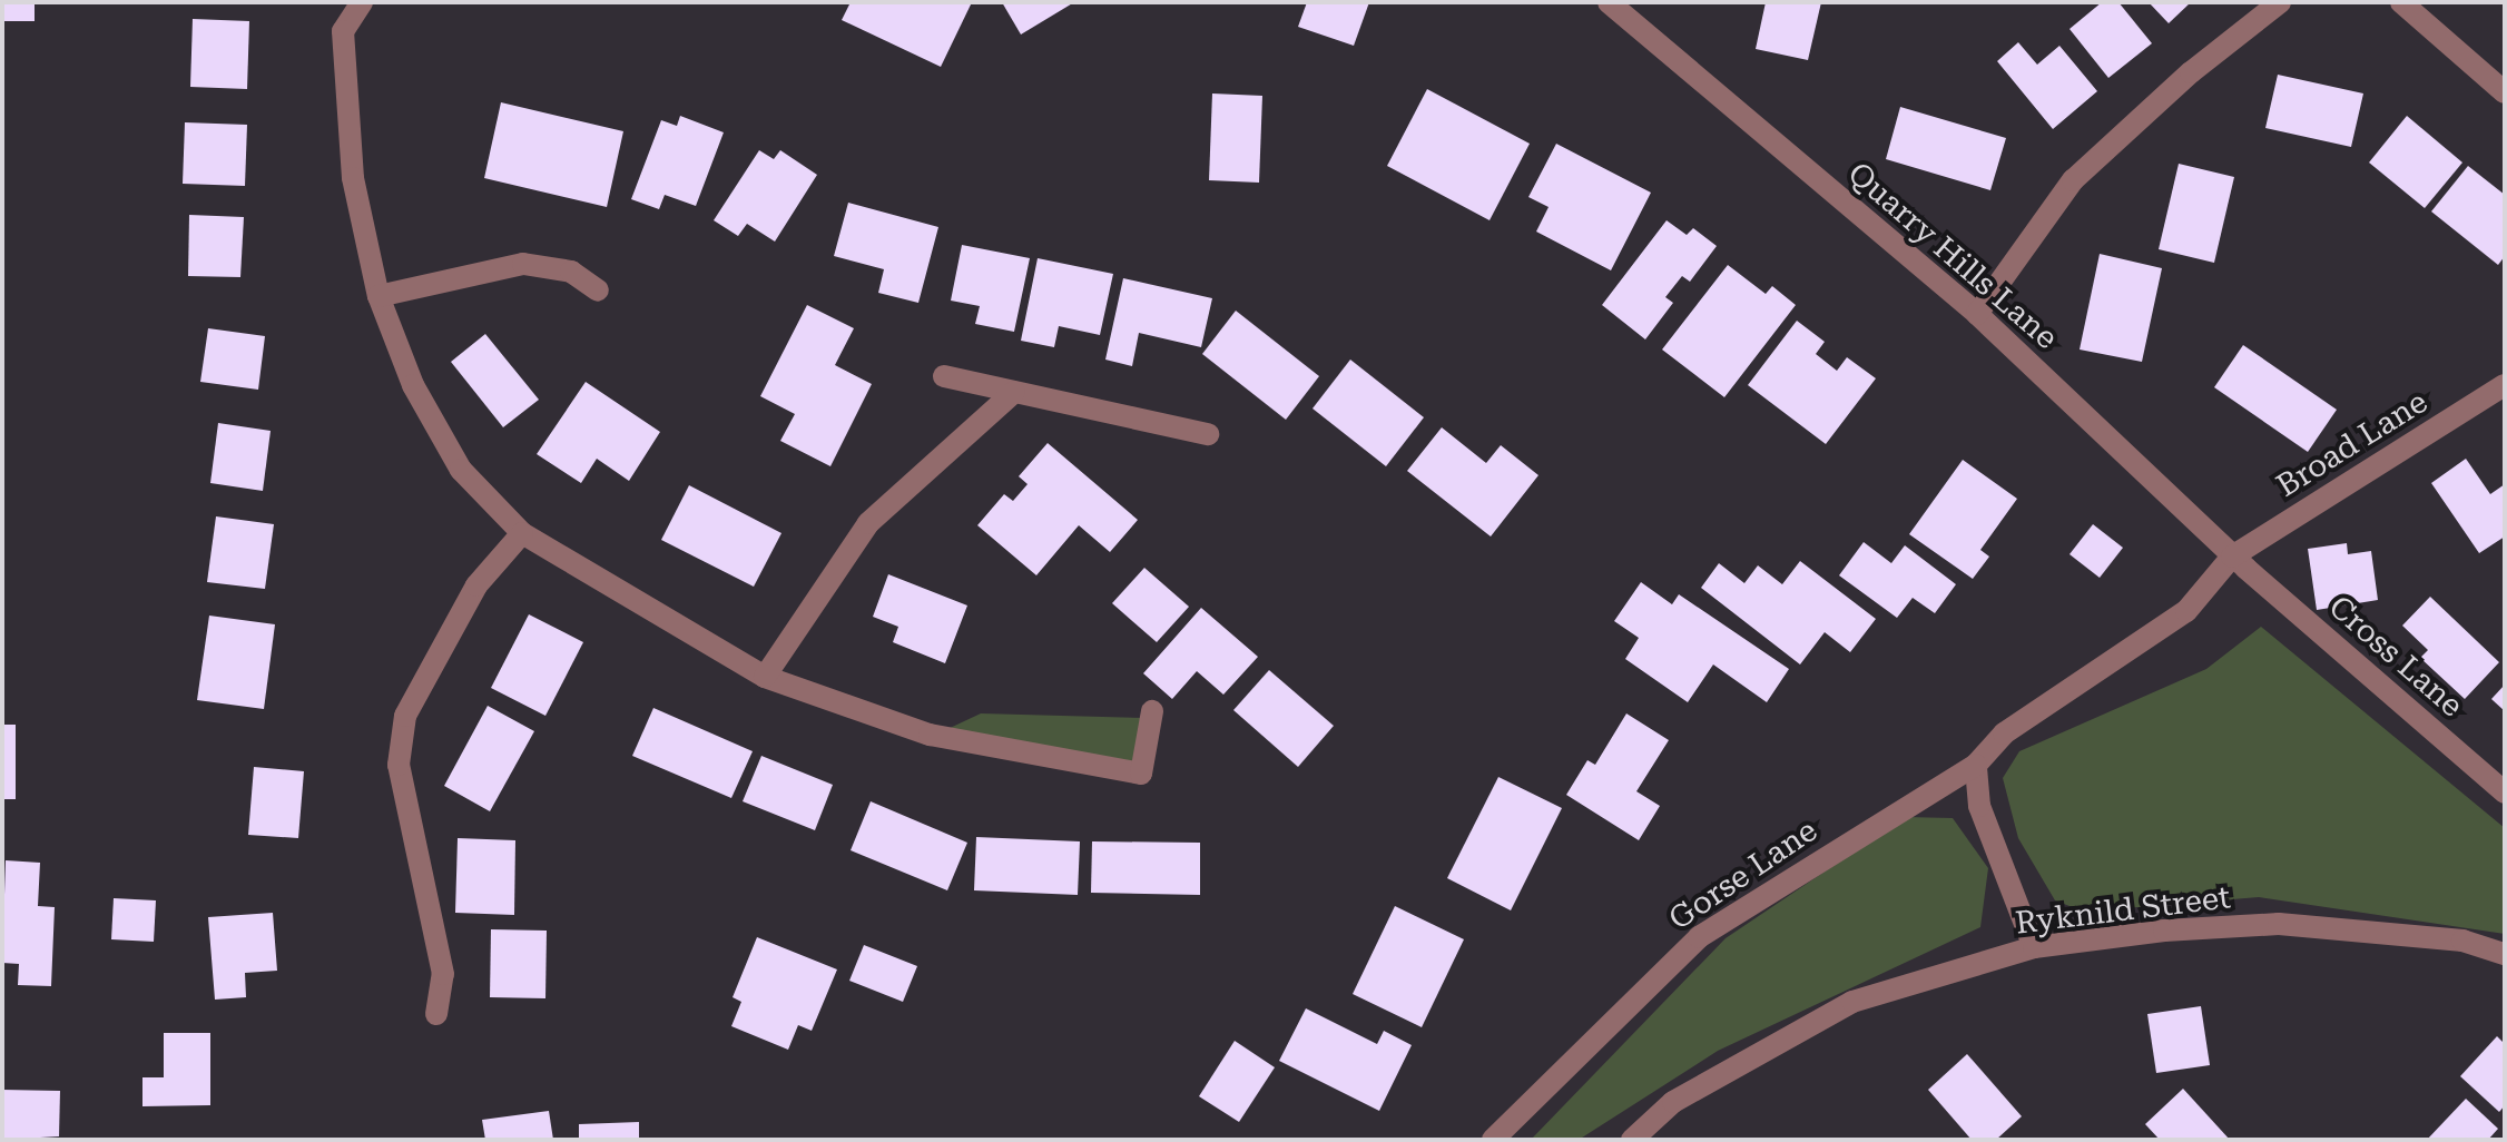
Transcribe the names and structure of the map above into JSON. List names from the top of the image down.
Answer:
{
  "streets": {
    "street": [
      "Quarry Hills Lane",
      "Broad Lane",
      "Cross Lane",
      "Gorse Lane",
      "Ryknild Street"
    ]
  },
  "crossings": [
    ["Quarry Hills Lane", "Broad Lane"],
    ["Quarry Hills Lane", "Cross Lane"],
    ["Quarry Hills Lane", "Gorse Lane"],
    ["Broad Lane", "Cross Lane"],
    ["Broad Lane", "Gorse Lane"],
    ["Cross Lane", "Gorse Lane"]
  ]
}
